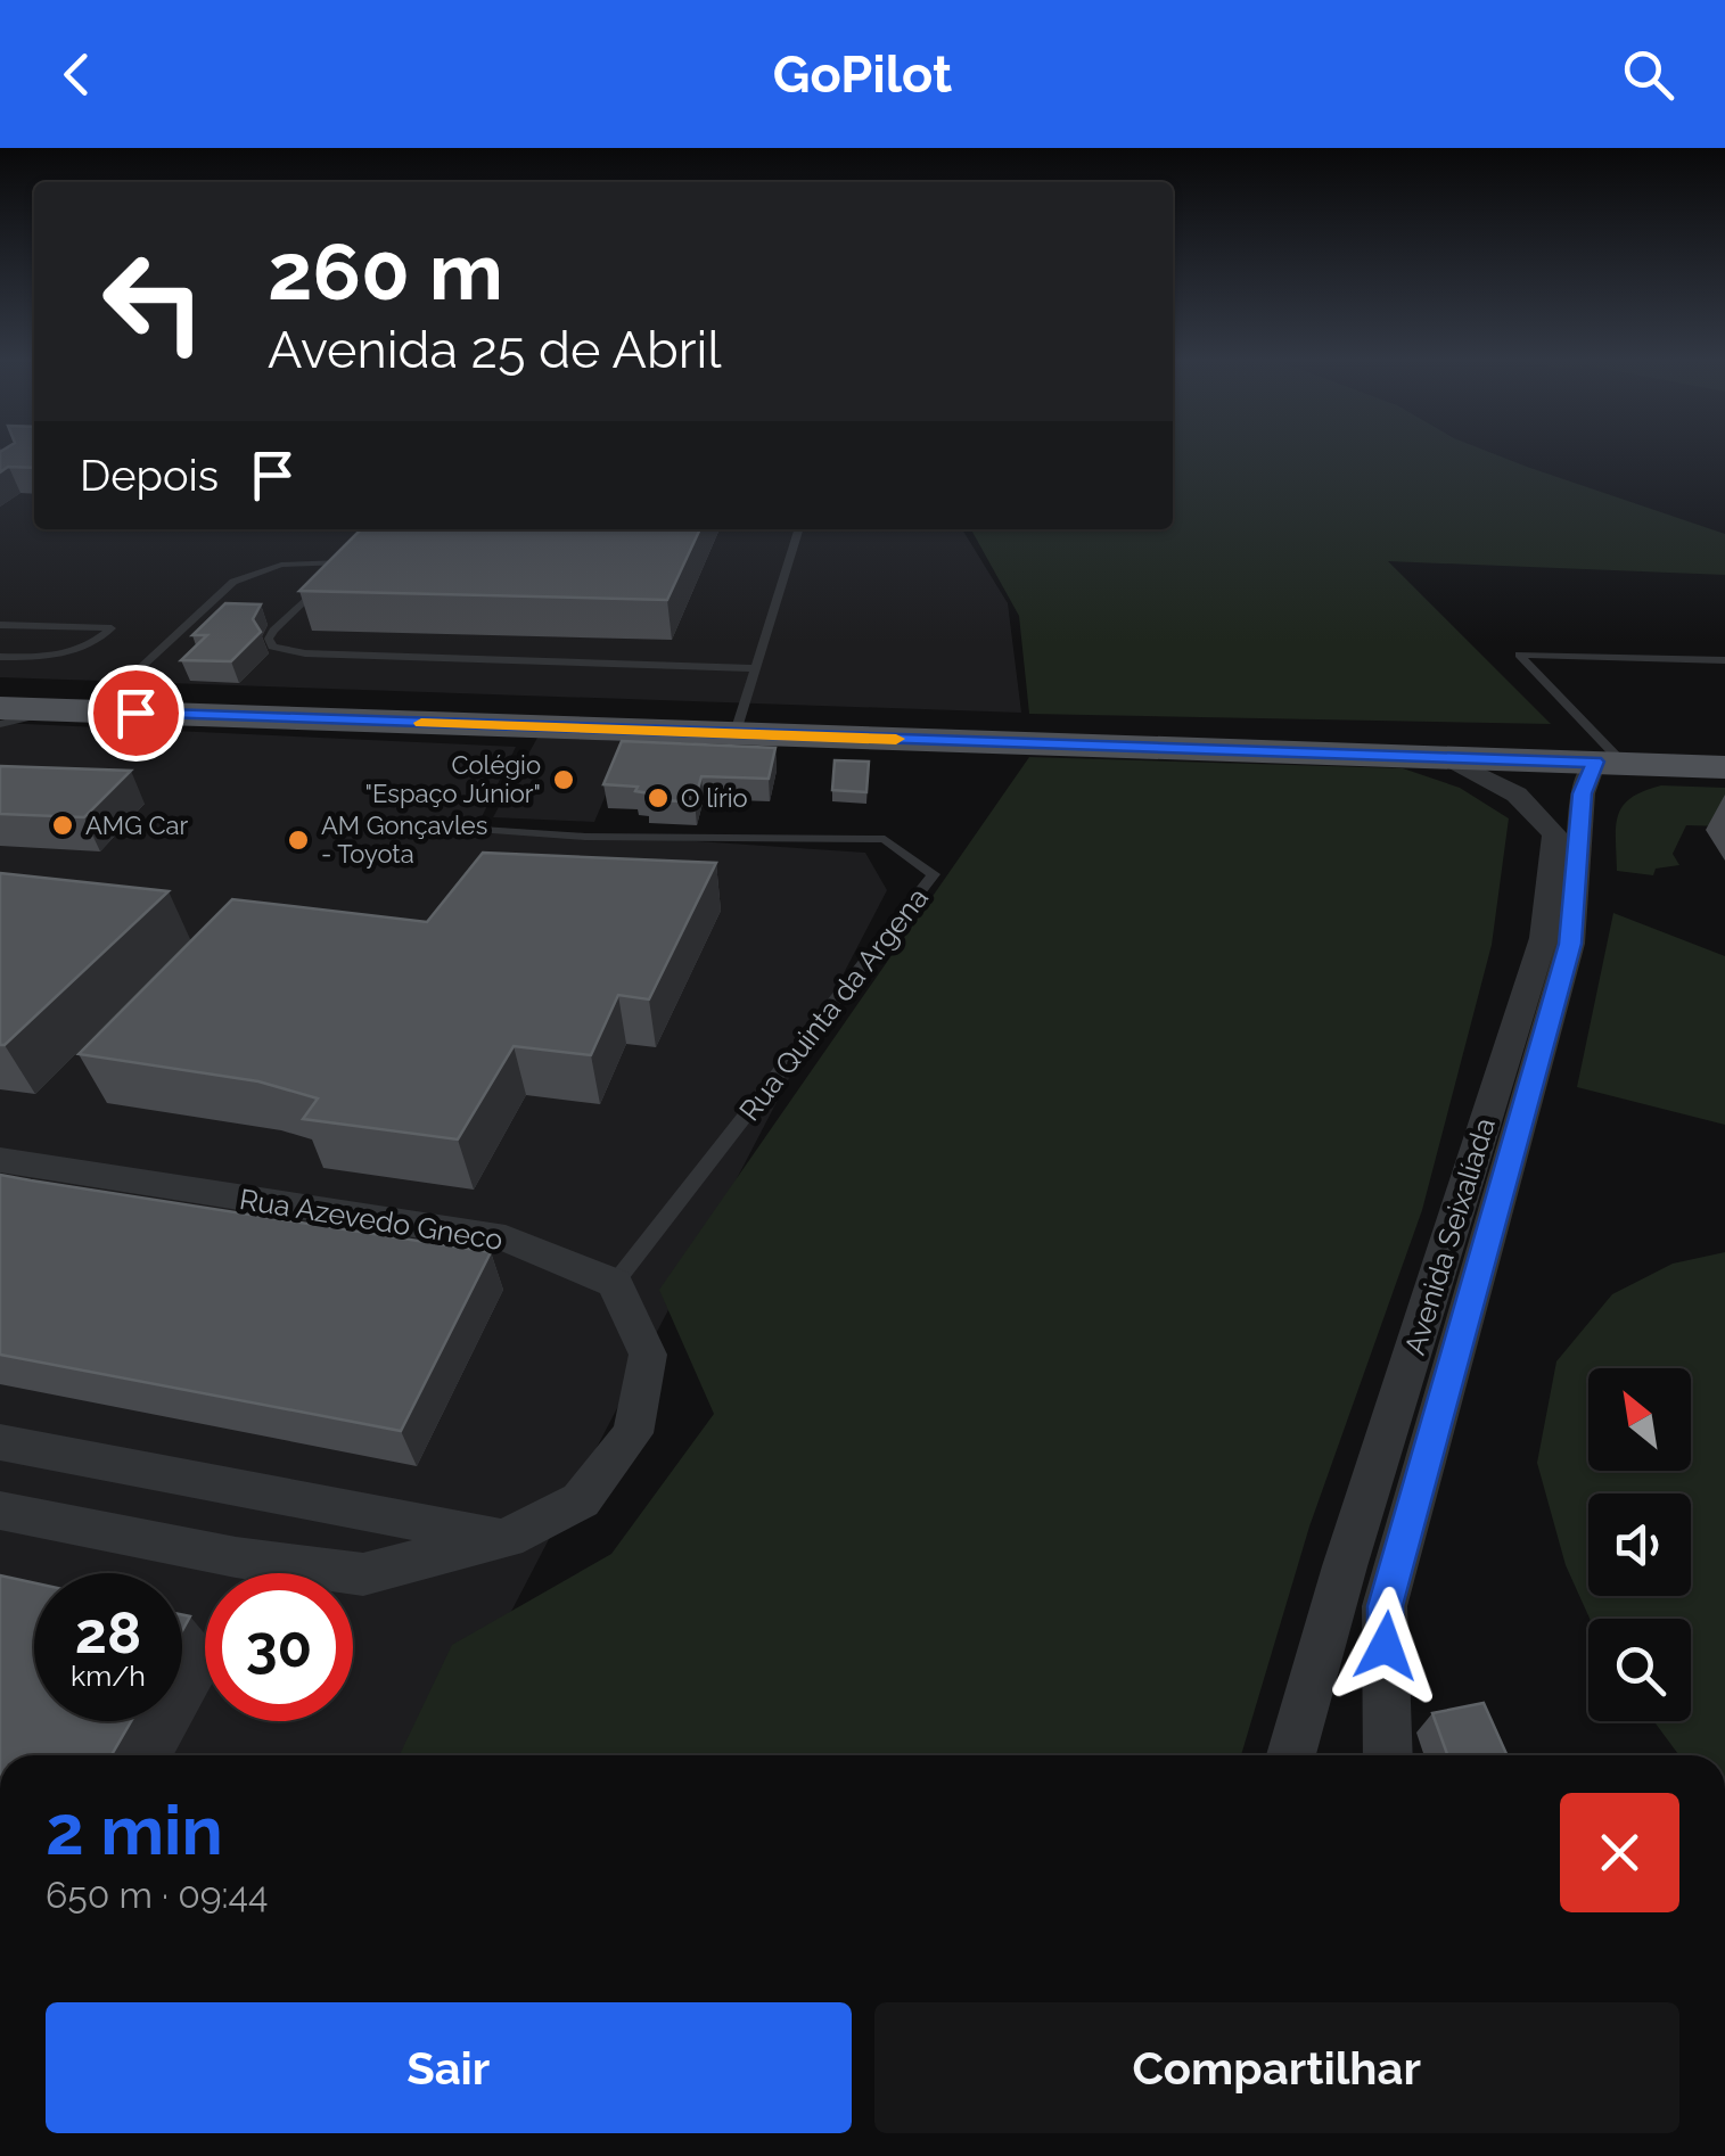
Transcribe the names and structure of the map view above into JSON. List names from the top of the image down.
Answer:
{
  "streets": {
    "street": ["Rua Azevedo Gneco", "Avenida Seixalíada"],
    "lane": ["Rua Quinta da Argena"]
  },
  "crossings": [
    ["Rua Quinta da Argena", "Rua Azevedo Gneco"]
  ],
  "places": [
    "Colégio \"Espaço Júnior\"",
    "O lírio",
    "AMG Car",
    "AM Gonçavles - Toyota"
  ],
  "north": "top left",
  "page": {
    "header": "GoPilot",
    "turn": ["260 m", "Avenida 25 de Abril"],
    "then": "Depois",
    "speed": "28 km/h",
    "limit": "30",
    "heading": ["2 min", "650 m · 09:44"],
    "buttons": ["Sair", "Compartilhar"]
  }
}
